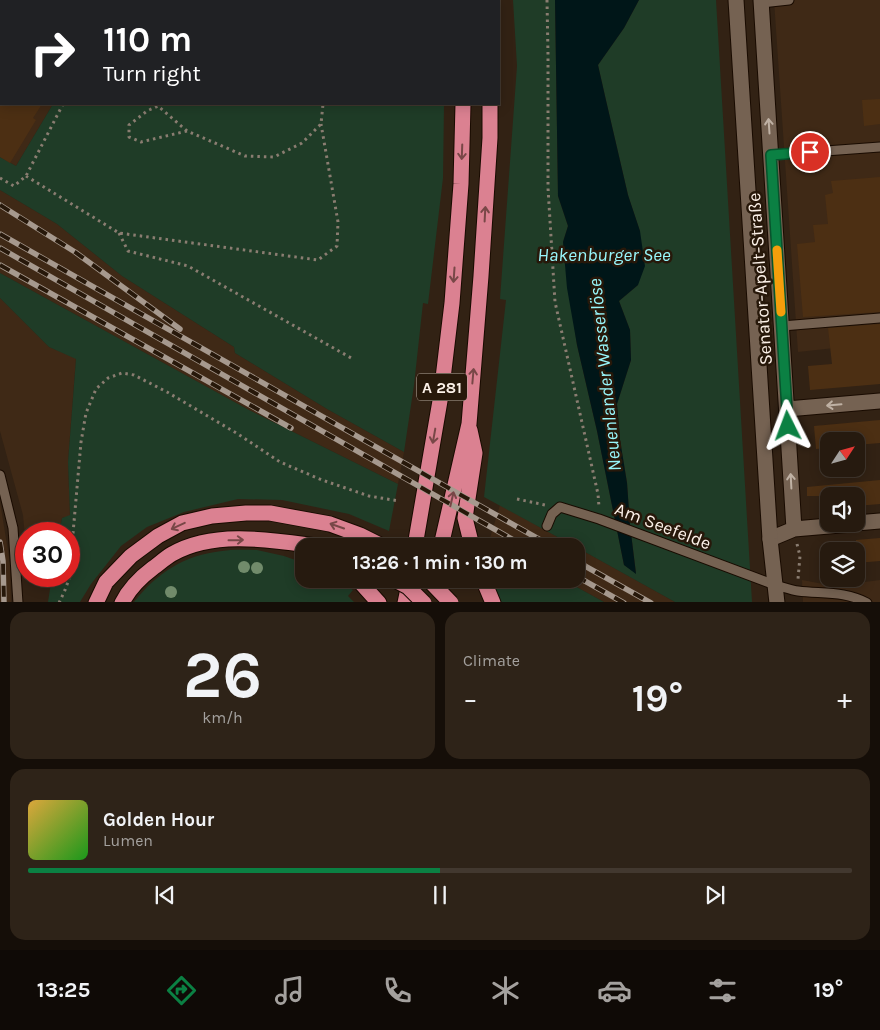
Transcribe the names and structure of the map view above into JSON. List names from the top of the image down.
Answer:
{
  "streets": {
    "highway": ["A 281"],
    "street": ["Senator-Apelt-Straße"],
    "lane": ["Am Seefelde"]
  },
  "crossings": [
    ["Senator-Apelt-Straße", "Am Seefelde"]
  ],
  "water": ["Hakenburger See", "Neuenlander Wasserlöse"],
  "north": "top right",
  "page": {
    "turn": ["110 m", "Turn right"],
    "limit": "30",
    "trip": "13:26 · 1 min · 130 m",
    "tile": [
      ["26", "km/h"],
      "Climate"
    ],
    "heat": ["−", "19°", "+"],
    "song": ["Golden Hour", "Lumen"],
    "tabs": ["13:25", "19°"]
  }
}
